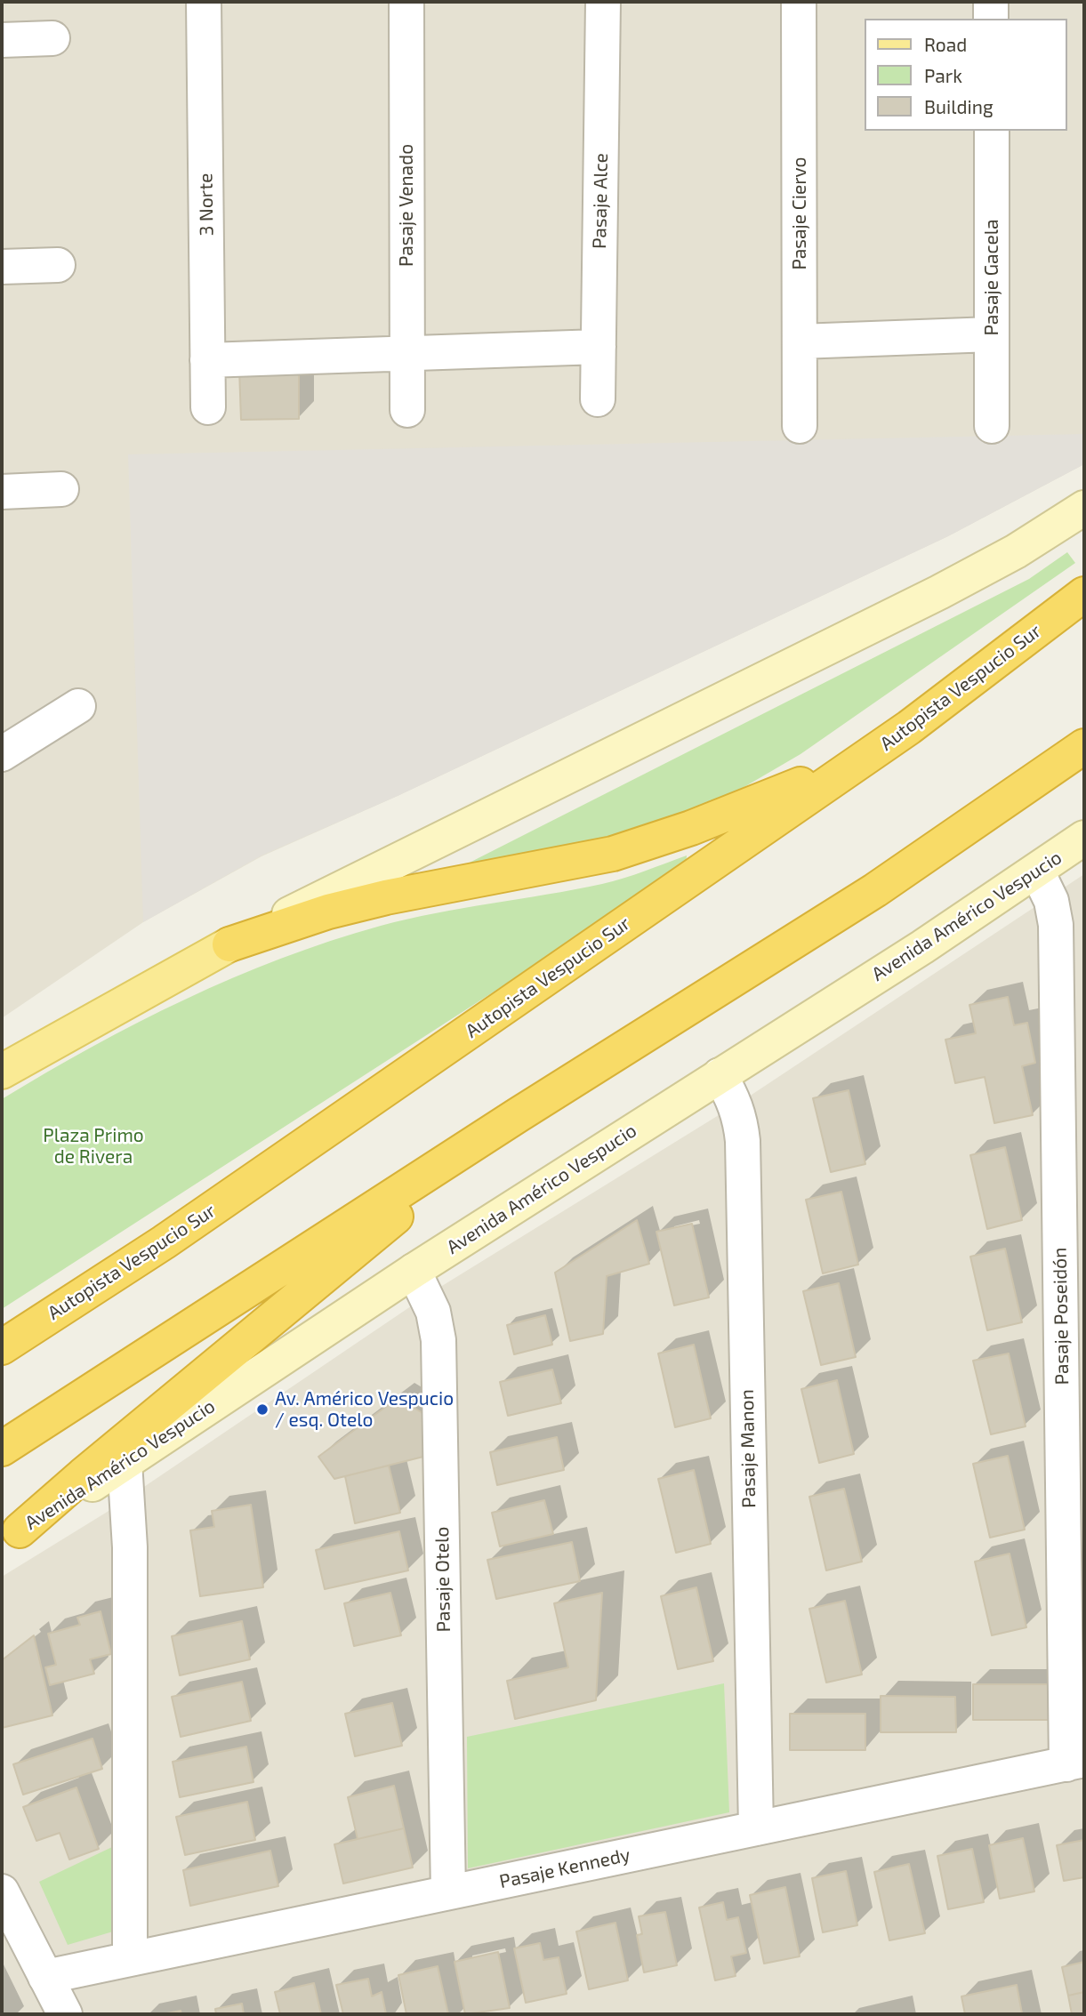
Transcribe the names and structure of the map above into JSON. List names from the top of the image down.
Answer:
{
  "streets": {
    "highway": ["Autopista Vespucio Sur"],
    "main road": ["Avenida Américo Vespucio"],
    "street": [
      "Pasaje Alce",
      "3 Norte",
      "Pasaje Venado",
      "Pasaje Ciervo",
      "Pasaje Gacela",
      "Pasaje Poseidón",
      "Pasaje Manon",
      "Pasaje Otelo",
      "Pasaje Kennedy"
    ]
  },
  "crossings": [
    ["Avenida Américo Vespucio", "Pasaje Poseidón"],
    ["Avenida Américo Vespucio", "Pasaje Manon"],
    ["Avenida Américo Vespucio", "Pasaje Otelo"],
    ["Pasaje Poseidón", "Pasaje Kennedy"],
    ["Pasaje Manon", "Pasaje Kennedy"],
    ["Pasaje Otelo", "Pasaje Kennedy"]
  ],
  "parks": ["Plaza Primo de Rivera"],
  "places": ["Av. Américo Vespucio / esq. Otelo"],
  "legend": ["Road", "Park", "Building"]
}
